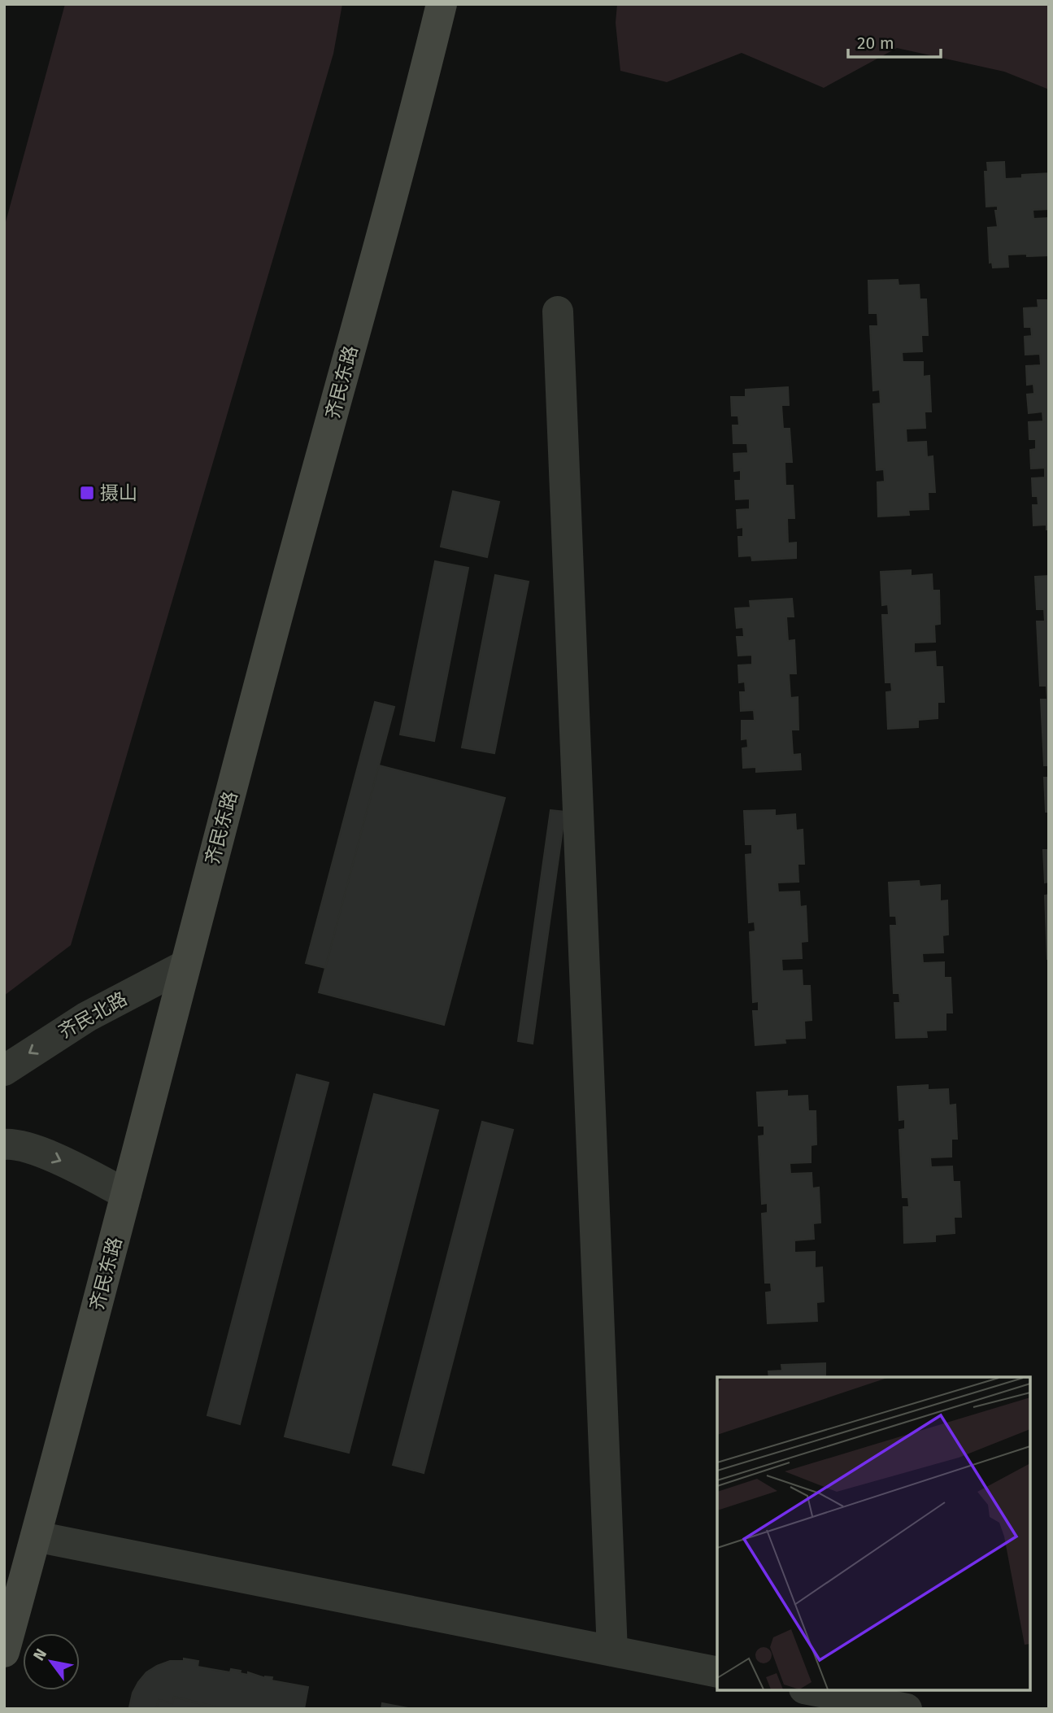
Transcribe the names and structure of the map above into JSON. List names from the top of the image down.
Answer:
{
  "streets": {
    "street": ["齐民东路", "齐民北路"]
  },
  "crossings": [
    ["齐民东路", "齐民北路"]
  ],
  "one_way": ["齐民北路"],
  "places": {
    "transit": ["摄山"]
  },
  "scale_bar": "20 m",
  "north": "top left"
}
